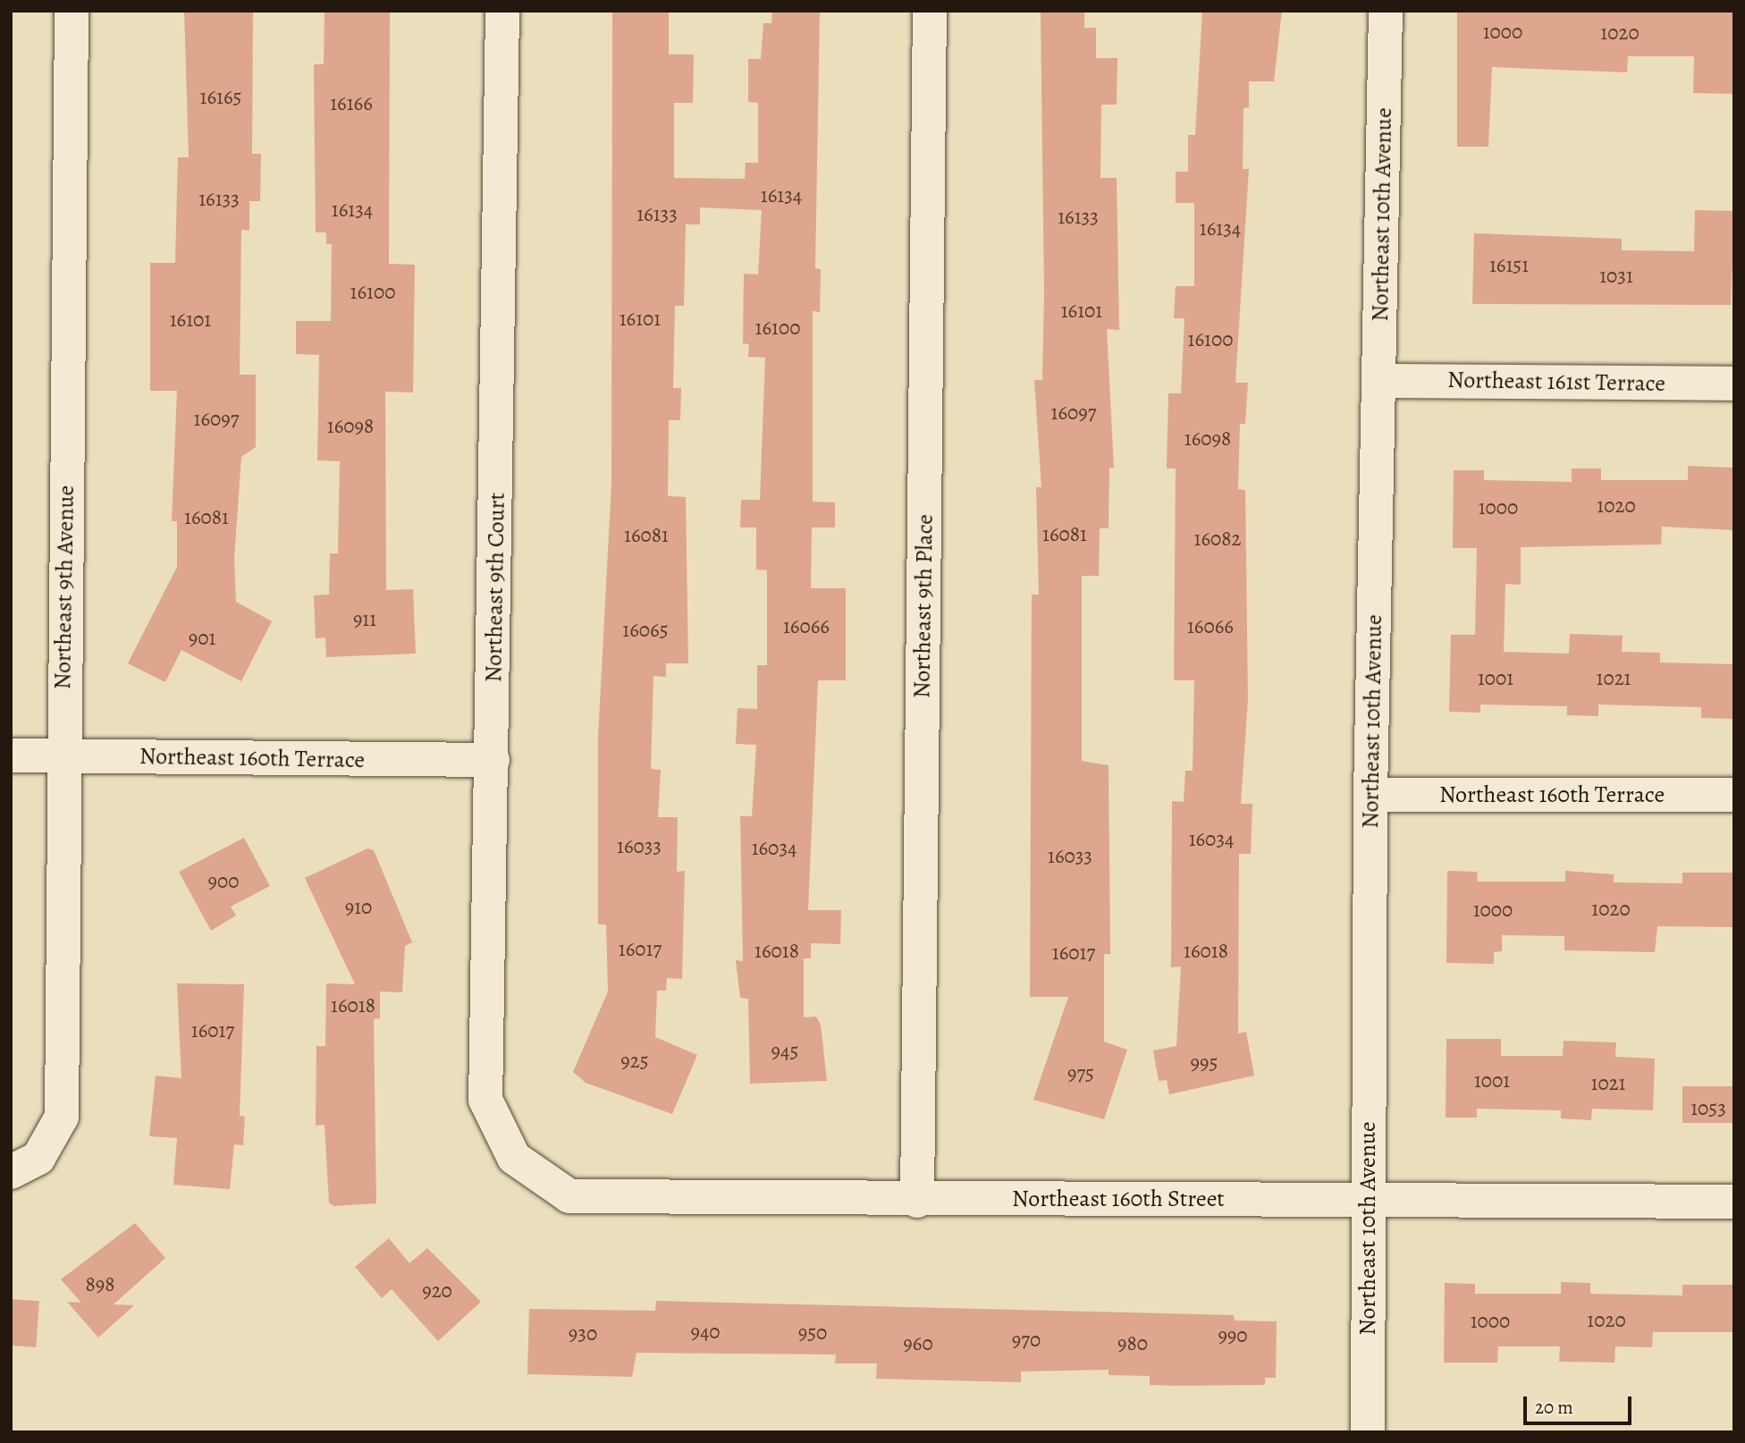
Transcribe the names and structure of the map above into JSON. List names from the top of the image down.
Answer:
{
  "streets": {
    "street": [
      "Northeast 10th Avenue",
      "Northeast 161st Terrace",
      "Northeast 9th Avenue",
      "Northeast 9th Court",
      "Northeast 9th Place",
      "Northeast 160th Terrace",
      "Northeast 160th Street"
    ]
  },
  "crossings": [
    ["Northeast 10th Avenue", "Northeast 161st Terrace"],
    ["Northeast 10th Avenue", "Northeast 160th Terrace"],
    ["Northeast 10th Avenue", "Northeast 160th Street"],
    ["Northeast 9th Avenue", "Northeast 160th Terrace"],
    ["Northeast 9th Court", "Northeast 160th Terrace"],
    ["Northeast 9th Court", "Northeast 160th Street"],
    ["Northeast 9th Place", "Northeast 160th Street"]
  ],
  "house_numbers": [
    "1000",
    "1020",
    "16165",
    "16166",
    "16134",
    "16133",
    "16134",
    "16133",
    "16133",
    "16134",
    "16151",
    "1031",
    "16100",
    "16101",
    "16101",
    "16101",
    "16100",
    "16100",
    "16097",
    "16097",
    "16098",
    "16098",
    "1020",
    "1000",
    "16081",
    "16081",
    "16081",
    "16082",
    "911",
    "16066",
    "16066",
    "16065",
    "901",
    "1001",
    "1021",
    "16034",
    "16033",
    "16034",
    "16033",
    "900",
    "910",
    "1020",
    "1000",
    "16017",
    "16018",
    "16018",
    "16017",
    "16018",
    "16017",
    "945",
    "925",
    "995",
    "975",
    "1001",
    "1021",
    "1053",
    "898",
    "920",
    "1020",
    "1000",
    "940",
    "950",
    "930",
    "990",
    "970",
    "960",
    "980"
  ],
  "scale_bar": "20 m"
}
